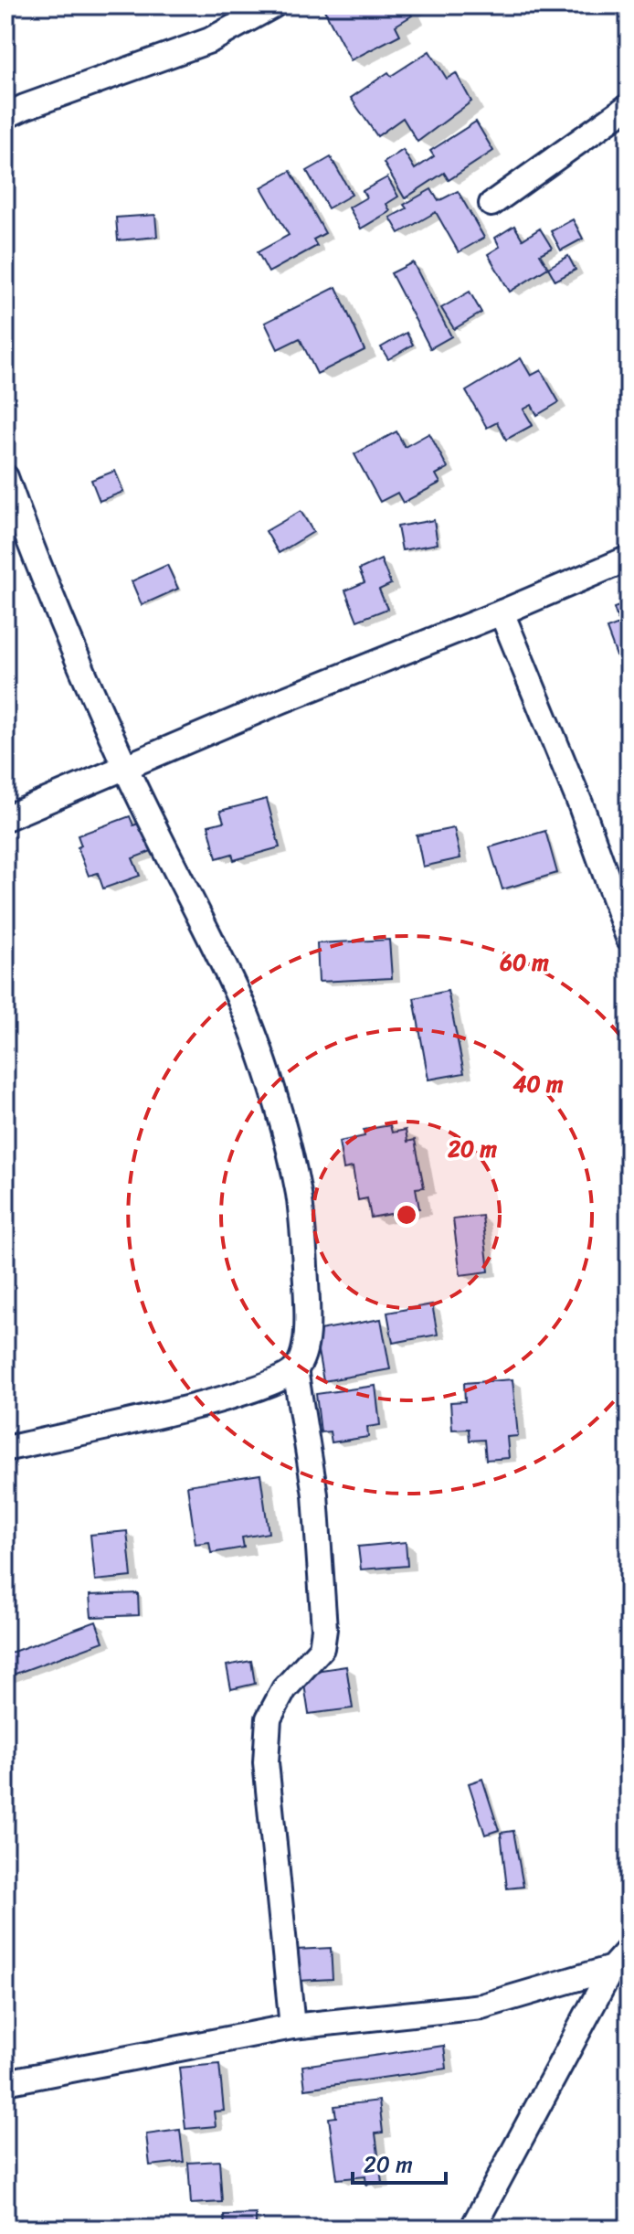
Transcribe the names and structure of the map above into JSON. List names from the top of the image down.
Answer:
{
  "scale_bar": "20 m",
  "rings": ["60 m", "40 m", "20 m"]
}
